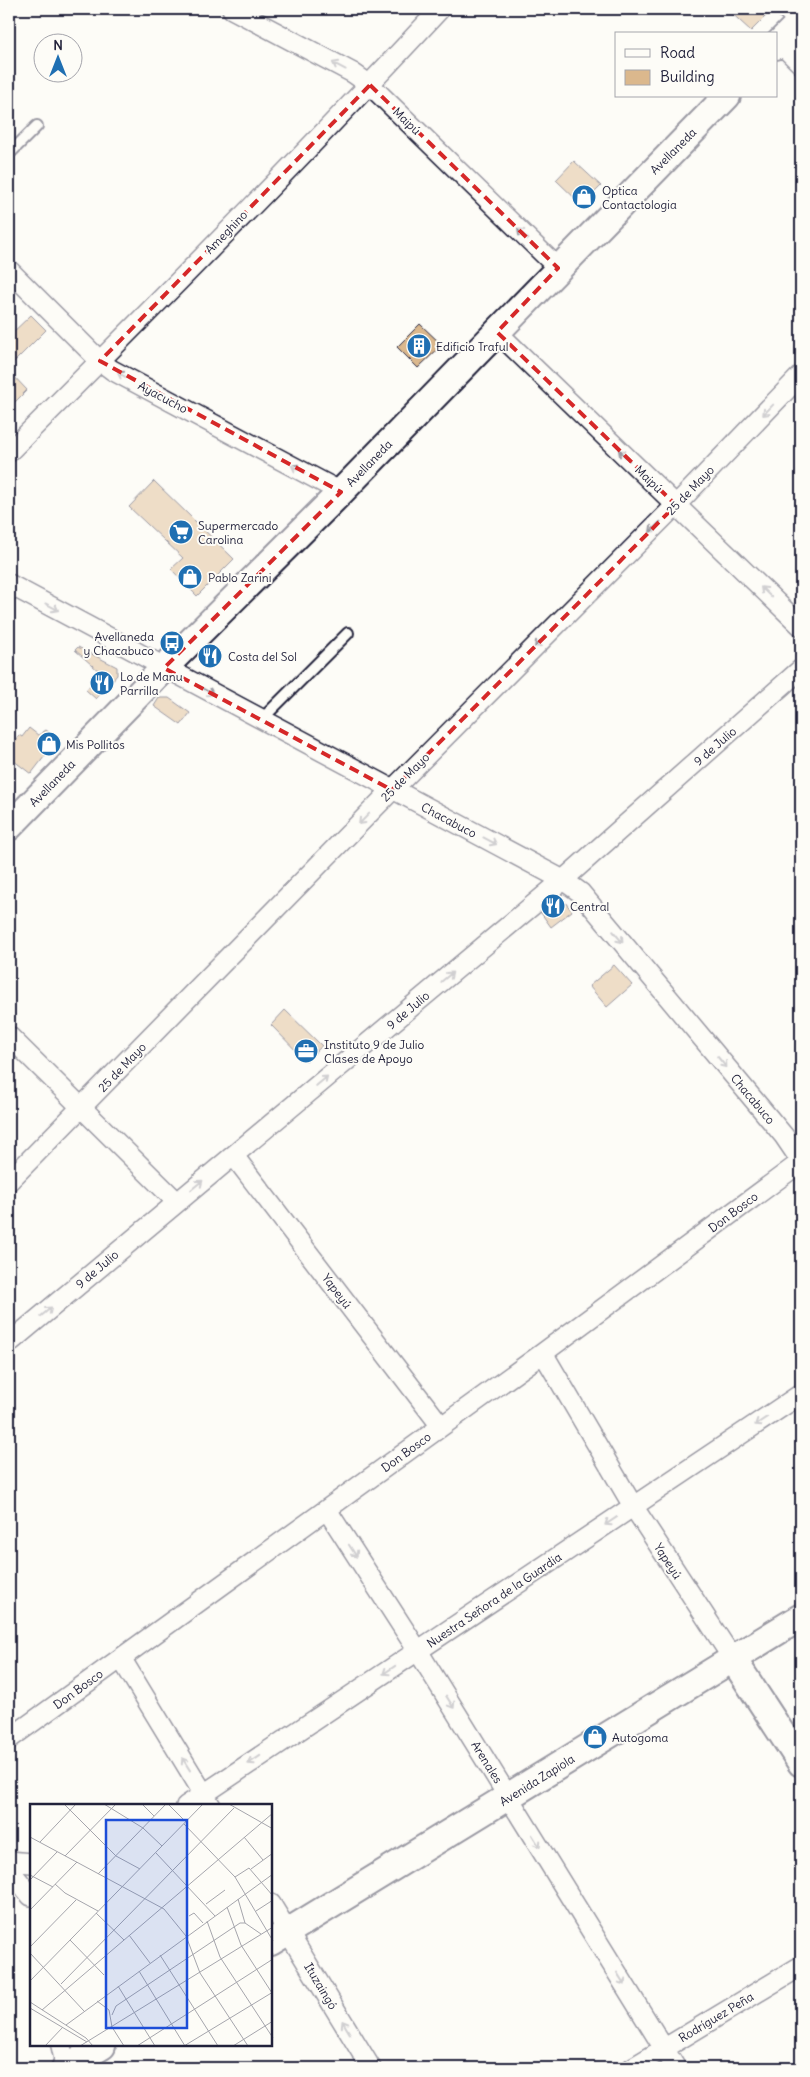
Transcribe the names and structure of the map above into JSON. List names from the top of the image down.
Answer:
{
  "streets": {
    "street": [
      "Maipú",
      "Avellaneda",
      "Ameghino",
      "Ayacucho",
      "25 de Mayo",
      "9 de Julio",
      "Chacabuco",
      "Don Bosco",
      "Yapeyú",
      "Nuestra Señora de la Guardia",
      "Arenales",
      "Avenida Zapiola",
      "Ituzaingó",
      "Rodríguez Peña"
    ]
  },
  "crossings": [
    ["Maipú", "Avellaneda"],
    ["Maipú", "Ameghino"],
    ["Maipú", "25 de Mayo"],
    ["Avellaneda", "Ayacucho"],
    ["Avellaneda", "Chacabuco"],
    ["Ameghino", "Ayacucho"],
    ["25 de Mayo", "Chacabuco"],
    ["9 de Julio", "Chacabuco"],
    ["9 de Julio", "Yapeyú"],
    ["Chacabuco", "Don Bosco"],
    ["Don Bosco", "Yapeyú"],
    ["Don Bosco", "Arenales"],
    ["Yapeyú", "Nuestra Señora de la Guardia"],
    ["Yapeyú", "Avenida Zapiola"],
    ["Nuestra Señora de la Guardia", "Arenales"],
    ["Arenales", "Avenida Zapiola"],
    ["Arenales", "Rodríguez Peña"],
    ["Avenida Zapiola", "Ituzaingó"]
  ],
  "one_way": [
    "Maipú",
    "Ayacucho",
    "25 de Mayo",
    "9 de Julio",
    "Chacabuco",
    "Nuestra Señora de la Guardia",
    "Arenales",
    "Ituzaingó"
  ],
  "places": {
    "shop": [
      "Optica Contactologia",
      "Pablo Zarini",
      "Mis Pollitos",
      "Autogoma"
    ],
    "building": ["Edificio Traful"],
    "supermarket": ["Supermercado Carolina"],
    "bus stop": ["Avellaneda y Chacabuco"],
    "restaurant": ["Costa del Sol", "Lo de Manu Parrilla", "Central"],
    "office": ["Instituto 9 de Julio Clases de Apoyo"]
  },
  "legend": ["Road", "Building"],
  "north": "top"
}
